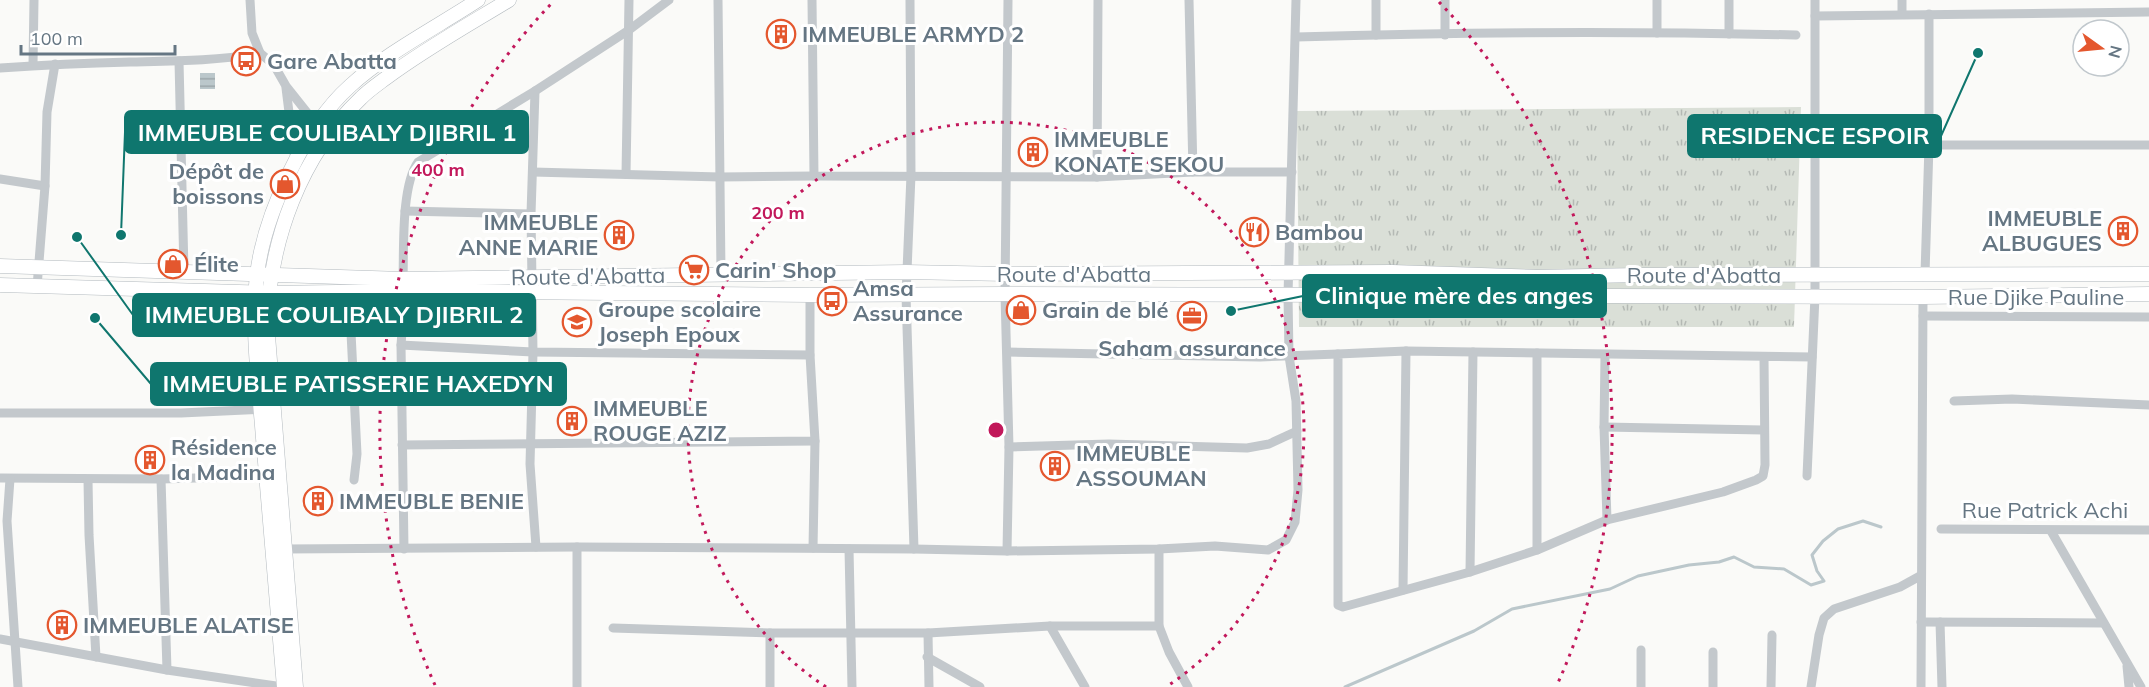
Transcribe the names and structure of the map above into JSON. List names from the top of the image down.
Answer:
{
  "streets": {
    "street": ["Route d'Abatta", "Rue Djike Pauline", "Rue Patrick Achi"]
  },
  "places": {
    "building": [
      "IMMEUBLE ARMYD 2",
      "IMMEUBLE KONATE SEKOU",
      "IMMEUBLE ALBUGUES",
      "IMMEUBLE ANNE MARIE",
      "IMMEUBLE ROUGE AZIZ",
      "Résidence la Madina",
      "IMMEUBLE ASSOUMAN",
      "IMMEUBLE BENIE",
      "IMMEUBLE ALATISE"
    ],
    "other": [
      "RESIDENCE ESPOIR",
      "IMMEUBLE COULIBALY DJIBRIL 1",
      "IMMEUBLE COULIBALY DJIBRIL 2",
      "Clinique mère des anges",
      "IMMEUBLE PATISSERIE HAXEDYN"
    ],
    "bus stop": ["Gare Abatta", "Amsa Assurance"],
    "shop": ["Dépôt de boissons", "Élite", "Grain de blé"],
    "restaurant": ["Bambou"],
    "supermarket": ["Carin' Shop"],
    "office": ["Saham assurance"],
    "school or university": ["Groupe scolaire Joseph Epoux"]
  },
  "scale_bar": "100 m",
  "north": "right",
  "rings": ["400 m", "200 m"]
}
